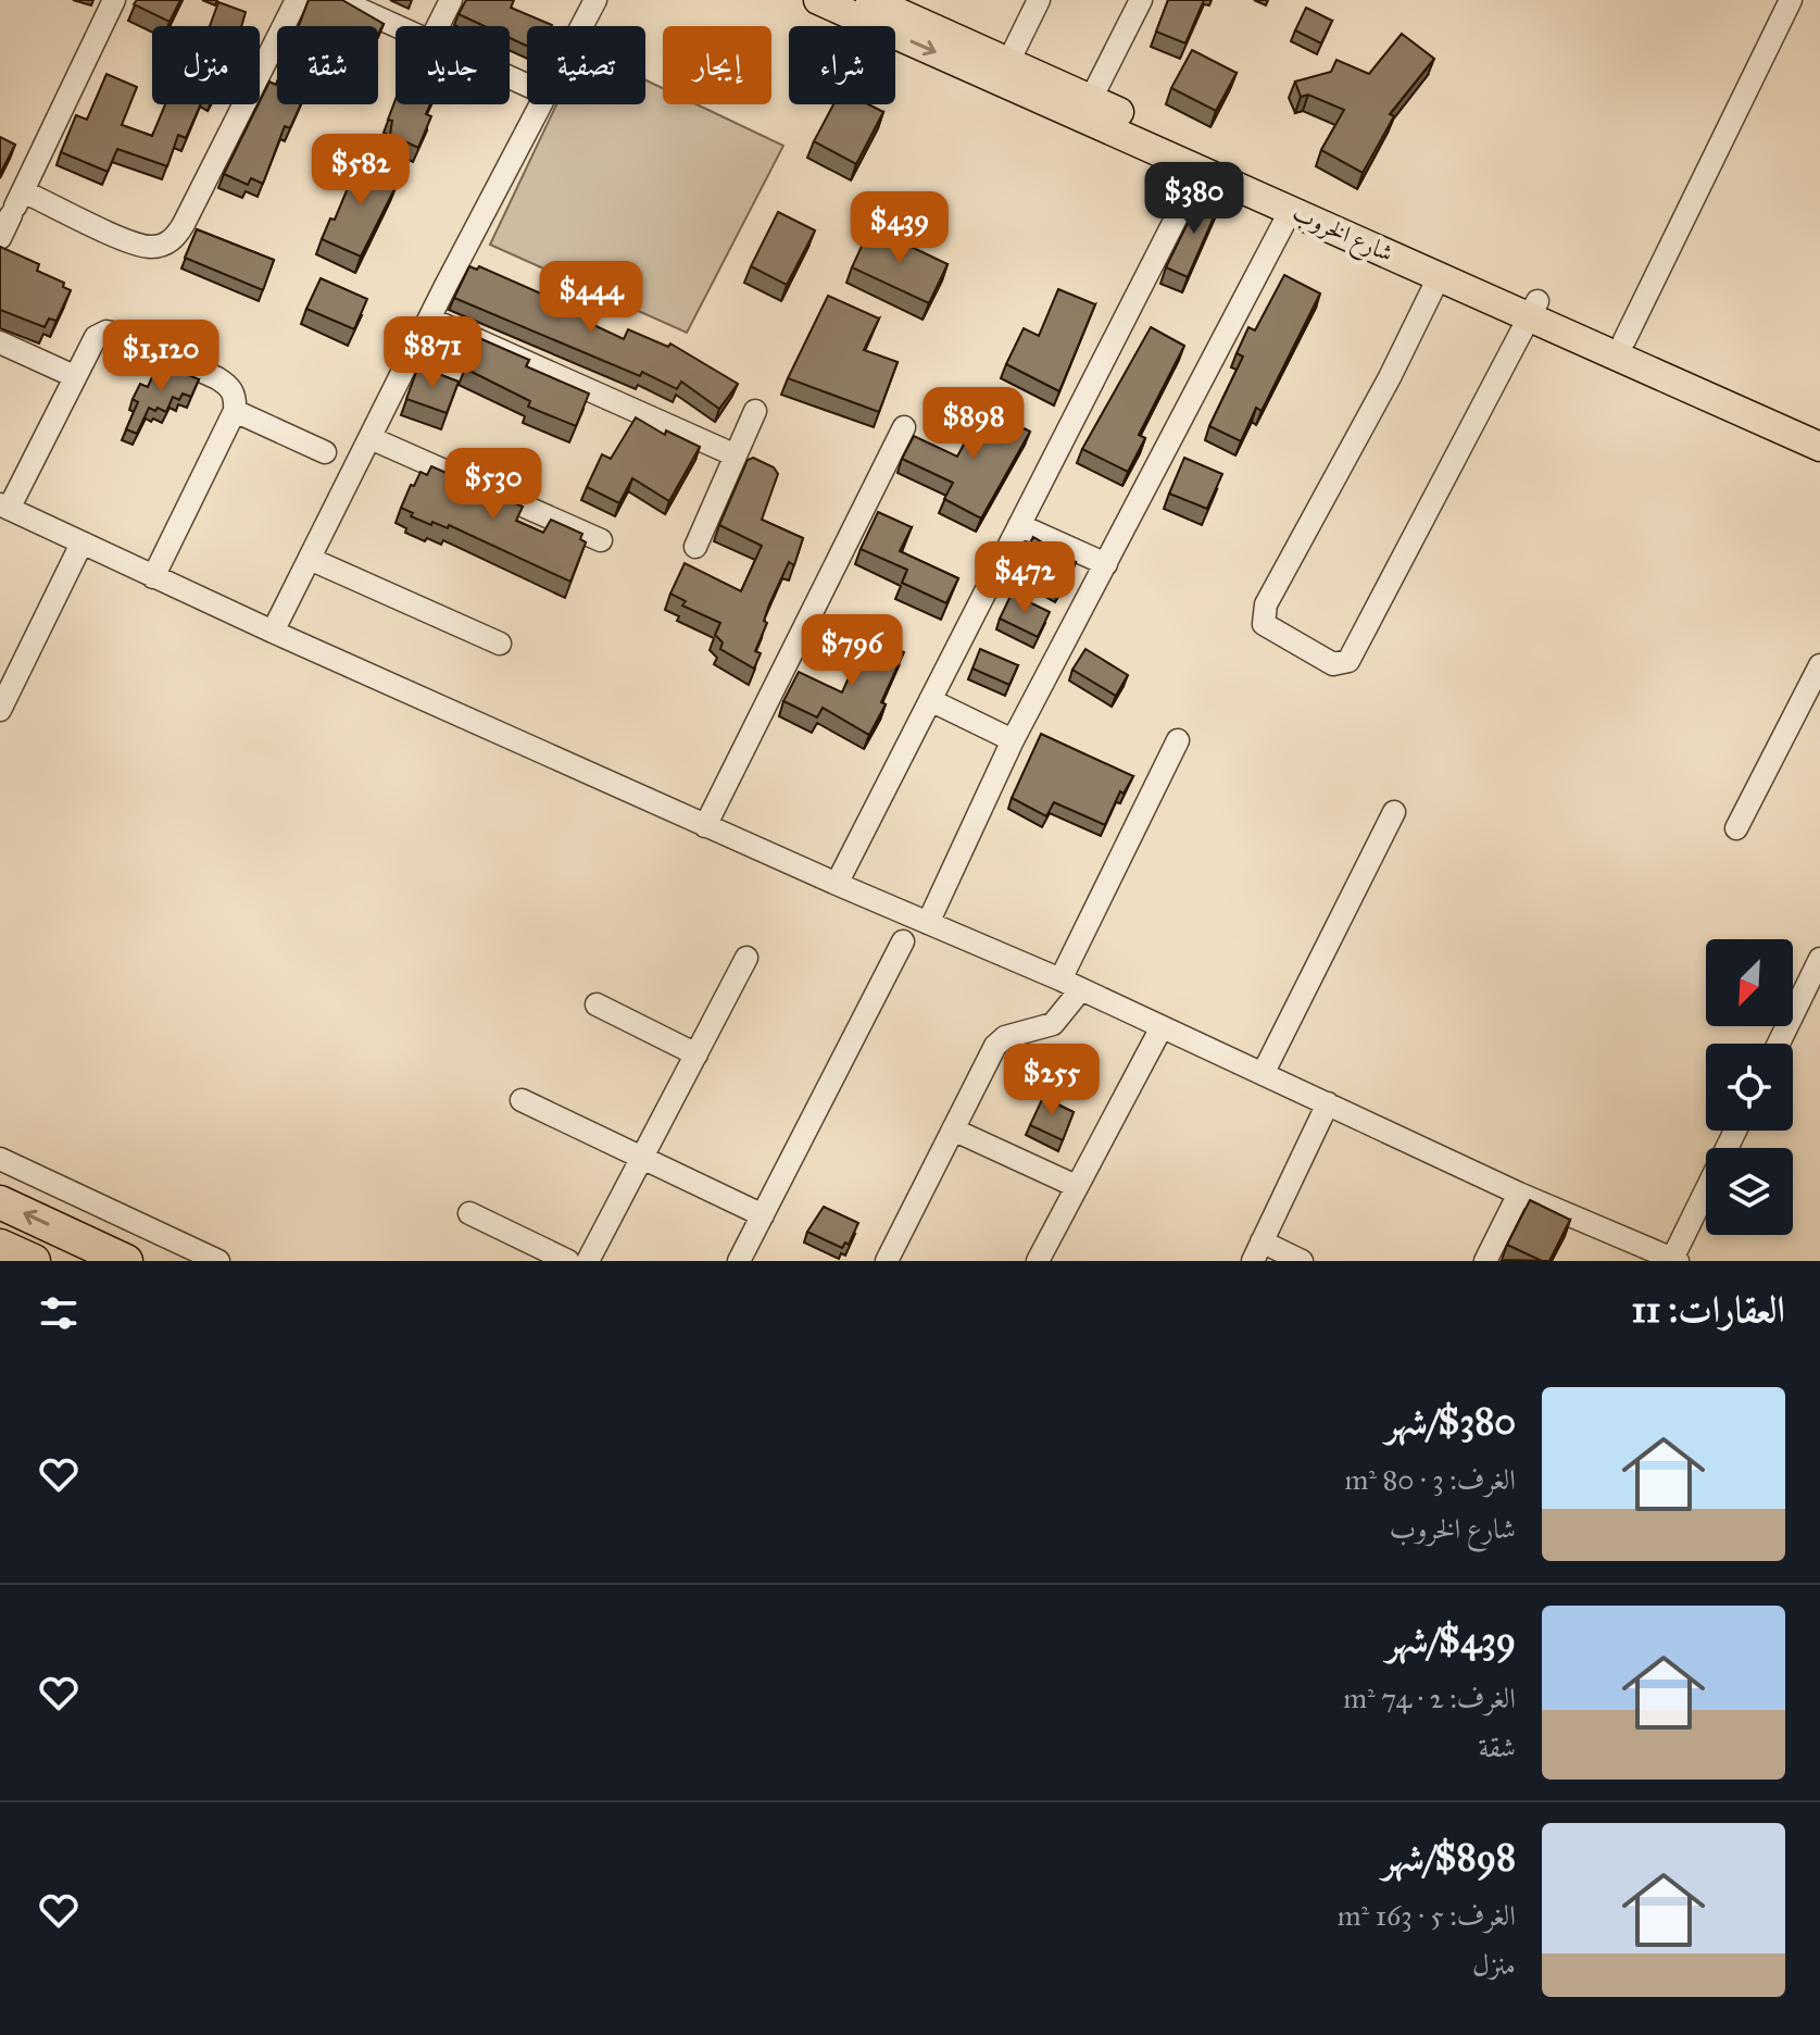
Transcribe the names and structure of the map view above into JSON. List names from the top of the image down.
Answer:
{
  "streets": {
    "main road": ["شارع الخروب"]
  },
  "north": "bottom left",
  "page": {
    "chip": [
      "شراء",
      "إيجار",
      "تصفية",
      "جديد",
      "شقة",
      "منزل"
    ],
    "price": [
      "$582",
      "$380",
      "$439",
      "$444",
      "$871",
      "$1,120",
      "$898",
      "$530",
      "$472",
      "$796",
      "$255"
    ],
    "heading": "العقارات: 11",
    "list": [
      {
        "name": "$380/شهر",
        "note": "الغرف: 3 · 80 m² · شارع الخروب"
      },
      {
        "name": "$439/شهر",
        "note": "الغرف: 2 · 74 m² · شقة"
      },
      {
        "name": "$898/شهر",
        "note": "الغرف: 5 · 163 m² · منزل"
      }
    ]
  }
}
